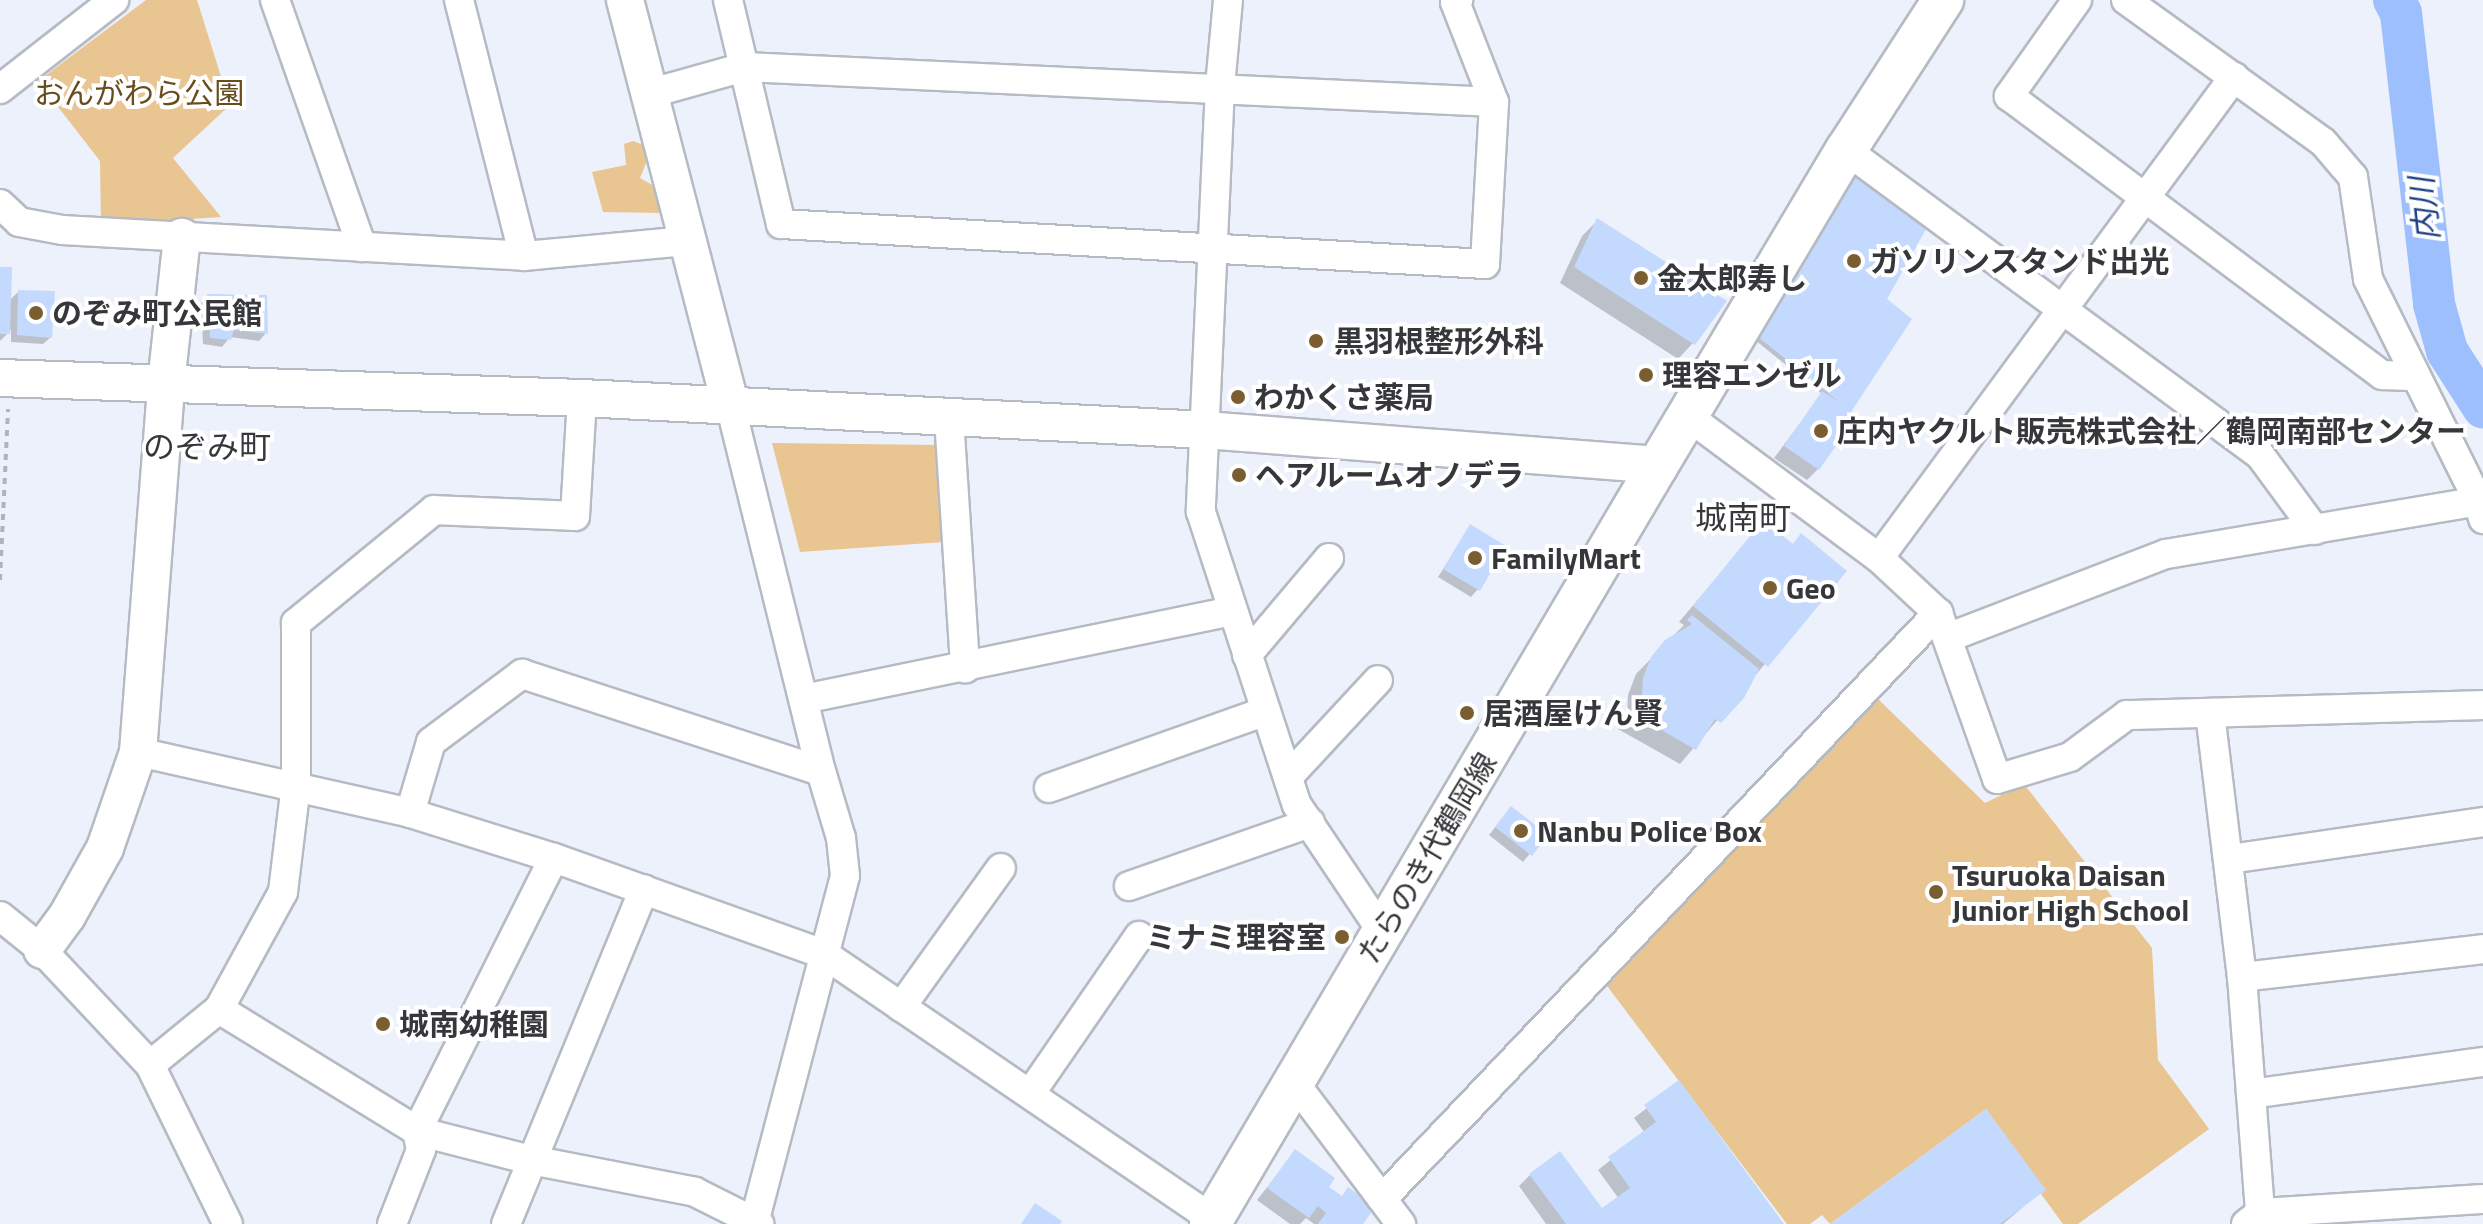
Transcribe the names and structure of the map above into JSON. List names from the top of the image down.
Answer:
{
  "streets": {
    "main road": ["たらのき代鶴岡線"]
  },
  "districts": ["のぞみ町", "城南町"],
  "water": ["内川"],
  "parks": ["おんがわら公園"],
  "places": [
    "ガソリンスタンド出光",
    "金太郎寿し",
    "のぞみ町公民館",
    "黒羽根整形外科",
    "理容エンゼル",
    "わかくさ薬局",
    "庄内ヤクルト販売株式会社／鶴岡南部センター",
    "ヘアルームオノデラ",
    "FamilyMart",
    "Geo",
    "居酒屋けん賢",
    "Nanbu Police Box",
    "Tsuruoka Daisan Junior High School",
    "ミナミ理容室",
    "城南幼稚園"
  ]
}
